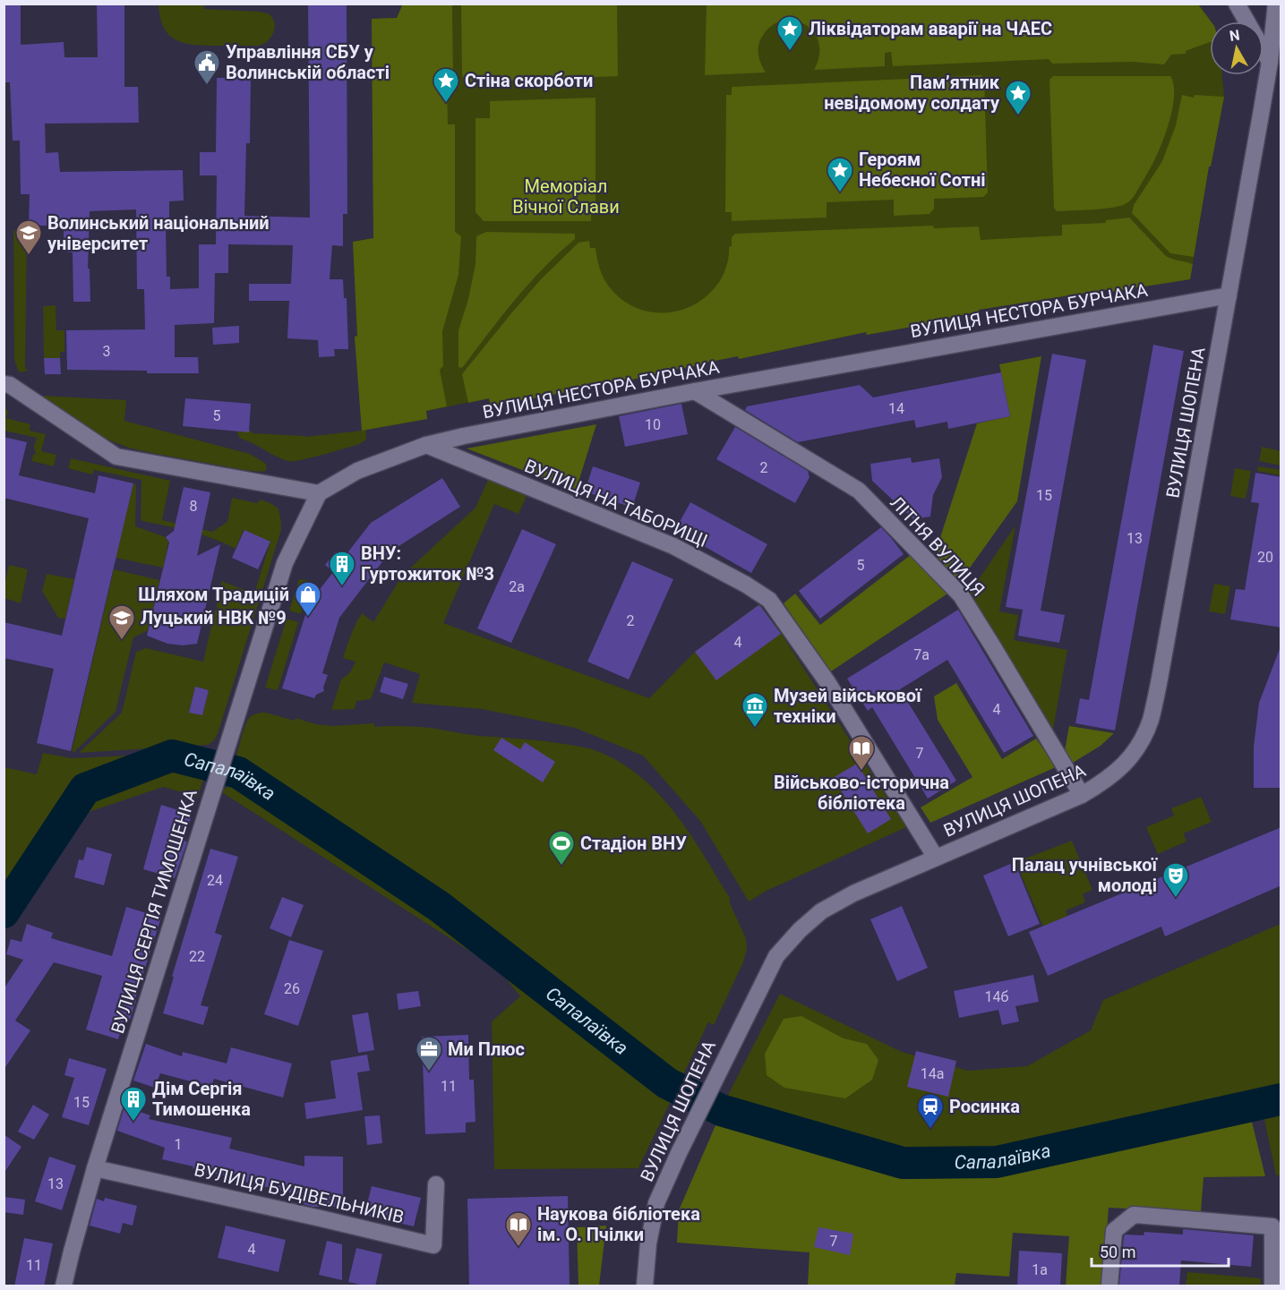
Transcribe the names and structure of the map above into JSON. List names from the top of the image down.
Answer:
{
  "streets": {
    "street": [
      "ВУЛИЦЯ НЕСТОРА БУРЧАКА",
      "ВУЛИЦЯ ШОПЕНА",
      "ВУЛИЦЯ НА ТАБОРИЩІ",
      "ЛІТНЯ ВУЛИЦЯ",
      "ВУЛИЦЯ СЕРГІЯ ТИМОШЕНКА",
      "ВУЛИЦЯ БУДІВЕЛЬНИКІВ"
    ]
  },
  "crossings": [
    ["ВУЛИЦЯ НЕСТОРА БУРЧАКА", "ВУЛИЦЯ ШОПЕНА"],
    ["ВУЛИЦЯ НЕСТОРА БУРЧАКА", "ВУЛИЦЯ НА ТАБОРИЩІ"],
    ["ВУЛИЦЯ НЕСТОРА БУРЧАКА", "ЛІТНЯ ВУЛИЦЯ"],
    ["ВУЛИЦЯ НЕСТОРА БУРЧАКА", "ВУЛИЦЯ СЕРГІЯ ТИМОШЕНКА"],
    ["ВУЛИЦЯ ШОПЕНА", "ВУЛИЦЯ НА ТАБОРИЩІ"],
    ["ВУЛИЦЯ ШОПЕНА", "ЛІТНЯ ВУЛИЦЯ"],
    ["ВУЛИЦЯ СЕРГІЯ ТИМОШЕНКА", "ВУЛИЦЯ БУДІВЕЛЬНИКІВ"]
  ],
  "water": ["Сапалаївка"],
  "parks": ["Меморіал Вічної Слави"],
  "places": {
    "place": [
      "Ліквідаторам аварії на ЧАЕС",
      "Стіна скорботи",
      "Пам’ятник невідомому солдату",
      "Героям Небесної Сотні"
    ],
    "public building": ["Управління СБУ у Волинській області"],
    "school or university": ["Волинський національний університет", "Луцький НВК №9"],
    "building": ["ВНУ: Гуртожиток №3", "Дім Сергія Тимошенка"],
    "shop": ["Шляхом Традицій"],
    "museum": ["Музей військової техніки"],
    "library": ["Військово-історична бібліотека", "Наукова бібліотека ім. О. Пчілки"],
    "sports": ["Стадіон ВНУ"],
    "theatre": ["Палац учнівської молоді"],
    "office": ["Ми Плюс"],
    "station": ["Росинка"]
  },
  "house_numbers": [
    "3",
    "14",
    "5",
    "10",
    "2",
    "15",
    "8",
    "13",
    "20",
    "5",
    "2а",
    "2",
    "4",
    "7а",
    "4",
    "7",
    "24",
    "22",
    "26",
    "14б",
    "14а",
    "11",
    "15",
    "1",
    "13",
    "7",
    "4",
    "11",
    "1а"
  ],
  "scale_bar": "50 m",
  "north": "top"
}
